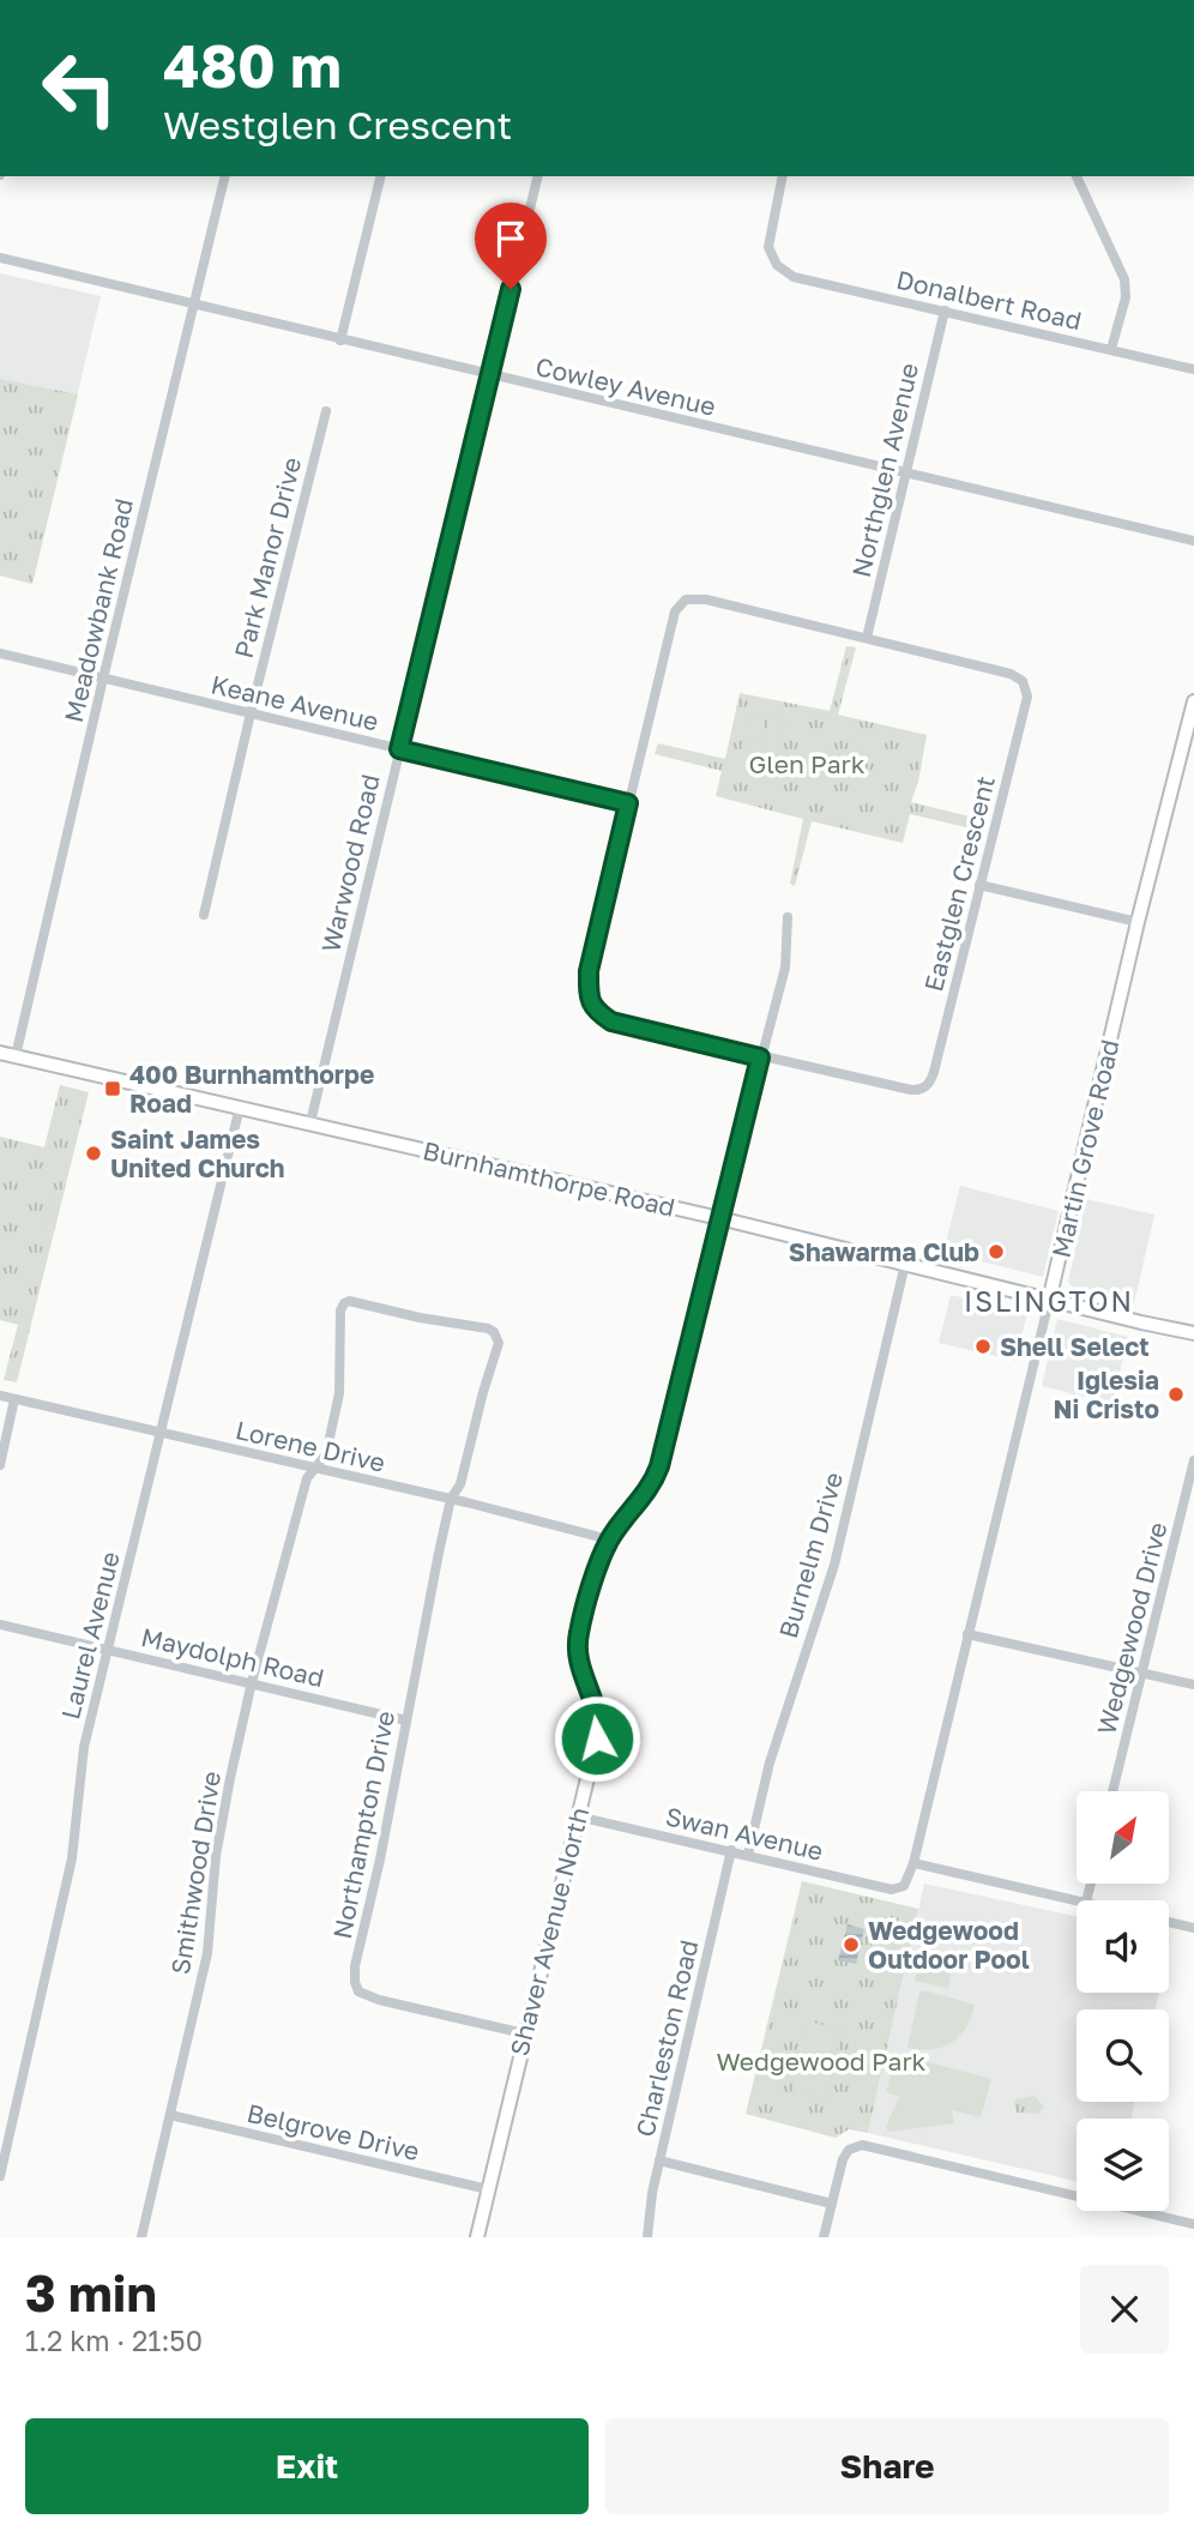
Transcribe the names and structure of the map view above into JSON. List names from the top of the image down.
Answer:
{
  "streets": {
    "main road": ["Martin Grove Road", "Burnhamthorpe Road", "Shaver Avenue North"],
    "street": [
      "Donalbert Road",
      "Cowley Avenue",
      "Northglen Avenue",
      "Park Manor Drive",
      "Meadowbank Road",
      "Keane Avenue",
      "Warwood Road",
      "Eastglen Crescent",
      "Lorene Drive",
      "Burnelm Drive",
      "Wedgewood Drive",
      "Laurel Avenue",
      "Maydolph Road",
      "Northampton Drive",
      "Swan Avenue",
      "Smithwood Drive",
      "Charleston Road",
      "Belgrove Drive"
    ]
  },
  "crossings": [
    ["Donalbert Road", "Northglen Avenue"],
    ["Cowley Avenue", "Northglen Avenue"],
    ["Cowley Avenue", "Meadowbank Road"],
    ["Cowley Avenue", "Warwood Road"],
    ["Northglen Avenue", "Eastglen Crescent"],
    ["Park Manor Drive", "Keane Avenue"],
    ["Meadowbank Road", "Keane Avenue"],
    ["Meadowbank Road", "Burnhamthorpe Road"],
    ["Keane Avenue", "Warwood Road"],
    ["Warwood Road", "Burnhamthorpe Road"],
    ["Eastglen Crescent", "Shaver Avenue North"],
    ["Martin Grove Road", "Burnhamthorpe Road"],
    ["Martin Grove Road", "Swan Avenue"],
    ["Burnhamthorpe Road", "Burnelm Drive"],
    ["Burnhamthorpe Road", "Laurel Avenue"],
    ["Burnhamthorpe Road", "Shaver Avenue North"],
    ["Lorene Drive", "Laurel Avenue"],
    ["Lorene Drive", "Northampton Drive"],
    ["Lorene Drive", "Smithwood Drive"],
    ["Lorene Drive", "Shaver Avenue North"],
    ["Burnelm Drive", "Swan Avenue"],
    ["Laurel Avenue", "Maydolph Road"],
    ["Maydolph Road", "Northampton Drive"],
    ["Maydolph Road", "Smithwood Drive"],
    ["Northampton Drive", "Smithwood Drive"],
    ["Northampton Drive", "Shaver Avenue North"],
    ["Swan Avenue", "Shaver Avenue North"],
    ["Swan Avenue", "Charleston Road"],
    ["Smithwood Drive", "Belgrove Drive"],
    ["Shaver Avenue North", "Belgrove Drive"]
  ],
  "districts": ["ISLINGTON"],
  "parks": ["Glen Park", "Wedgewood Park"],
  "places": {
    "transit": ["400 Burnhamthorpe Road"],
    "other": [
      "Saint James United Church",
      "Shawarma Club",
      "Shell Select",
      "Iglesia Ni Cristo",
      "Wedgewood Outdoor Pool"
    ]
  },
  "north": "top right",
  "page": {
    "turn": ["480 m", "Westglen Crescent"],
    "heading": ["3 min", "1.2 km · 21:50"],
    "buttons": ["Exit", "Share"]
  }
}
